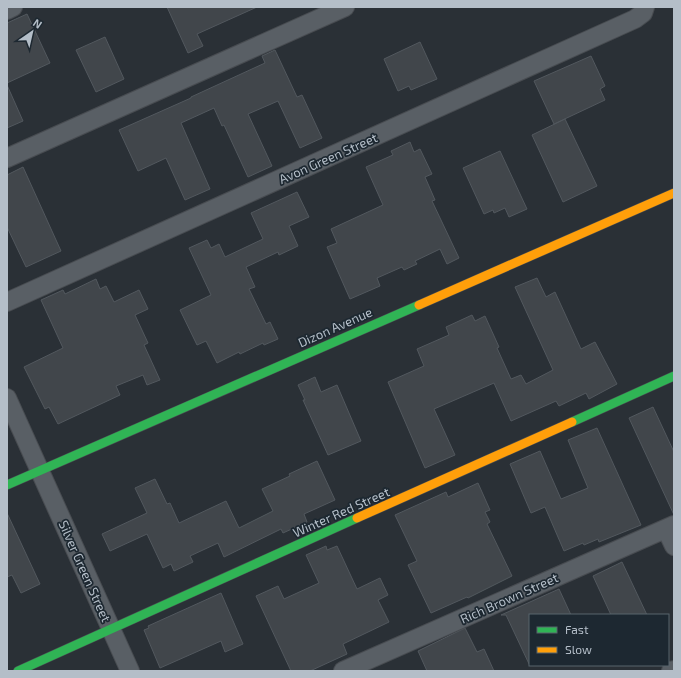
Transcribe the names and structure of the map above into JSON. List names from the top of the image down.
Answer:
{
  "streets": {
    "street": [
      "Avon Green Street",
      "Dizon Avenue",
      "Winter Red Street",
      "Silver Green Street",
      "Rich Brown Street"
    ]
  },
  "crossings": [
    ["Dizon Avenue", "Silver Green Street"],
    ["Winter Red Street", "Silver Green Street"]
  ],
  "legend": ["Fast", "Slow"],
  "north": "top right"
}
